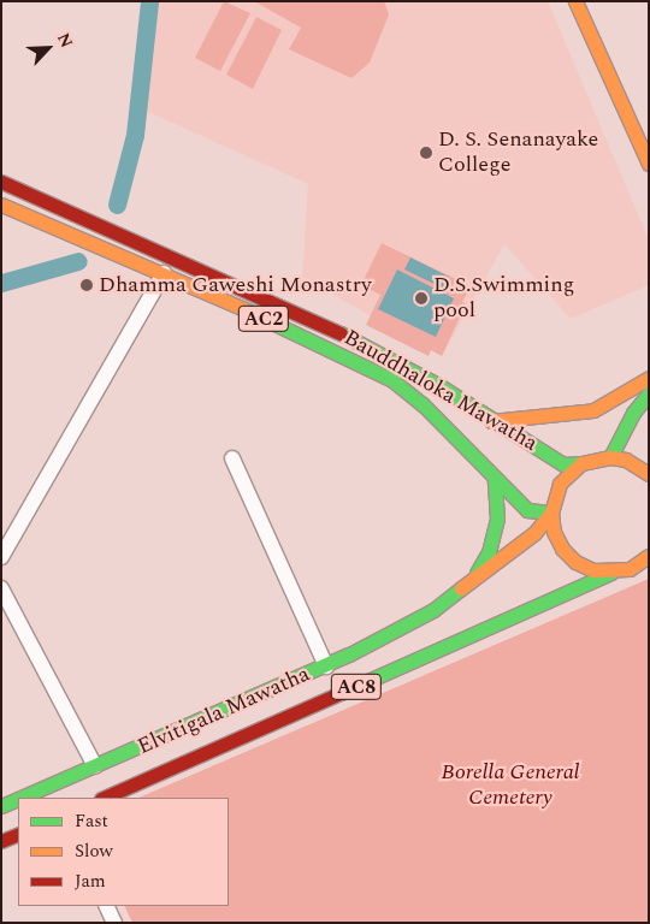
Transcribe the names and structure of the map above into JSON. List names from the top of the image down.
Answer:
{
  "streets": {
    "main road": [
      "AC2",
      "Bauddhaloka Mawatha",
      "AC8",
      "Elvitigala Mawatha"
    ]
  },
  "crossings": [
    ["Bauddhaloka Mawatha", "Elvitigala Mawatha"]
  ],
  "parks": ["Borella General Cemetery"],
  "places": ["D. S. Senanayake College", "Dhamma Gaweshi Monastry", "D.S.Swimming pool"],
  "legend": ["Fast", "Slow", "Jam"],
  "north": "top right"
}
